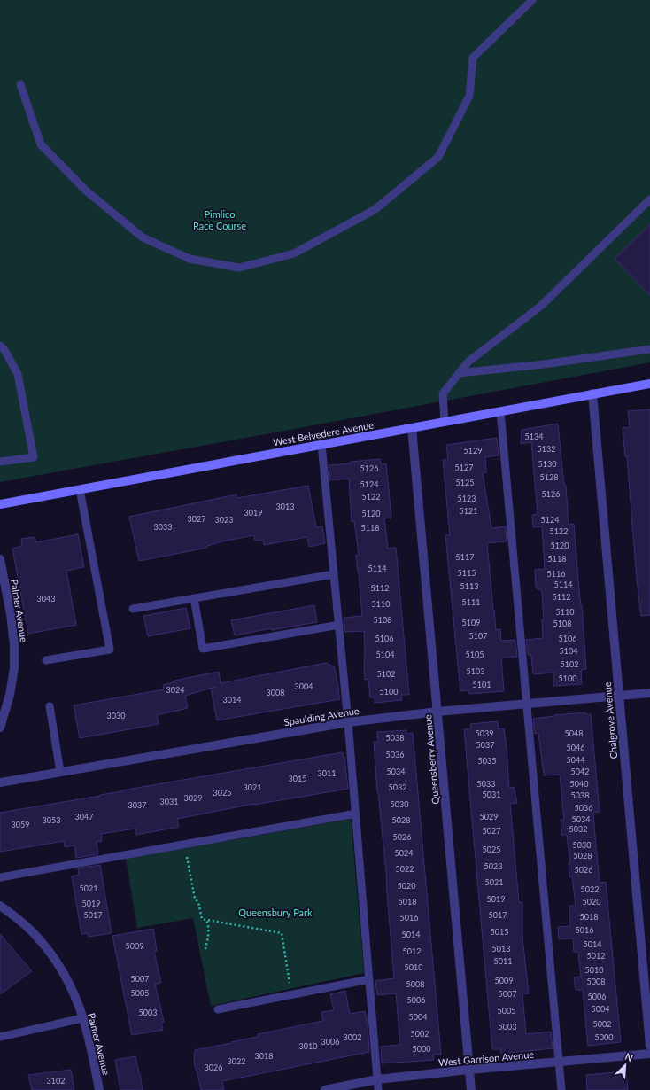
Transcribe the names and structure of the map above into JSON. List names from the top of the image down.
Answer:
{
  "streets": {
    "main road": ["West Belvedere Avenue"],
    "street": [
      "Palmer Avenue",
      "Spaulding Avenue",
      "Chalgrove Avenue",
      "Queensberry Avenue",
      "West Garrison Avenue"
    ]
  },
  "crossings": [
    ["West Belvedere Avenue", "Chalgrove Avenue"],
    ["West Belvedere Avenue", "Queensberry Avenue"],
    ["Spaulding Avenue", "Chalgrove Avenue"],
    ["Spaulding Avenue", "Queensberry Avenue"],
    ["Queensberry Avenue", "West Garrison Avenue"]
  ],
  "parks": ["Pimlico Race Course", "Queensbury Park"],
  "house_numbers": [
    "5134",
    "5132",
    "5129",
    "5130",
    "5127",
    "5126",
    "5128",
    "5125",
    "5124",
    "5126",
    "5122",
    "5123",
    "3013",
    "5121",
    "3019",
    "5120",
    "3027",
    "3023",
    "5124",
    "3033",
    "5118",
    "5122",
    "5120",
    "5117",
    "5118",
    "5114",
    "5115",
    "5116",
    "5114",
    "5113",
    "5112",
    "5112",
    "3043",
    "5111",
    "5110",
    "5110",
    "5108",
    "5109",
    "5108",
    "5107",
    "5106",
    "5106",
    "5104",
    "5104",
    "5105",
    "5102",
    "5103",
    "5102",
    "5100",
    "5101",
    "3004",
    "3024",
    "5100",
    "3008",
    "3014",
    "3030",
    "5039",
    "5048",
    "5038",
    "5037",
    "5046",
    "5036",
    "5044",
    "5035",
    "5034",
    "5042",
    "3011",
    "3015",
    "5033",
    "5040",
    "3021",
    "5032",
    "3025",
    "5031",
    "5038",
    "3029",
    "3031",
    "5030",
    "3037",
    "5036",
    "3047",
    "5029",
    "5034",
    "3053",
    "5028",
    "3059",
    "5032",
    "5027",
    "5026",
    "5030",
    "5025",
    "5024",
    "5028",
    "5023",
    "5022",
    "5026",
    "5021",
    "5020",
    "5021",
    "5022",
    "5019",
    "5018",
    "5020",
    "5019",
    "5017",
    "5017",
    "5018",
    "5016",
    "5016",
    "5015",
    "5014",
    "5014",
    "5009",
    "5013",
    "5012",
    "5012",
    "5011",
    "5010",
    "5010",
    "5007",
    "5009",
    "5008",
    "5008",
    "5005",
    "5007",
    "5006",
    "5006",
    "5004",
    "5005",
    "5003",
    "5004",
    "5002",
    "5003",
    "5002",
    "3002",
    "5000",
    "3006",
    "3010",
    "5000",
    "3018",
    "3022",
    "3026",
    "3102"
  ],
  "north": "top right"
}
